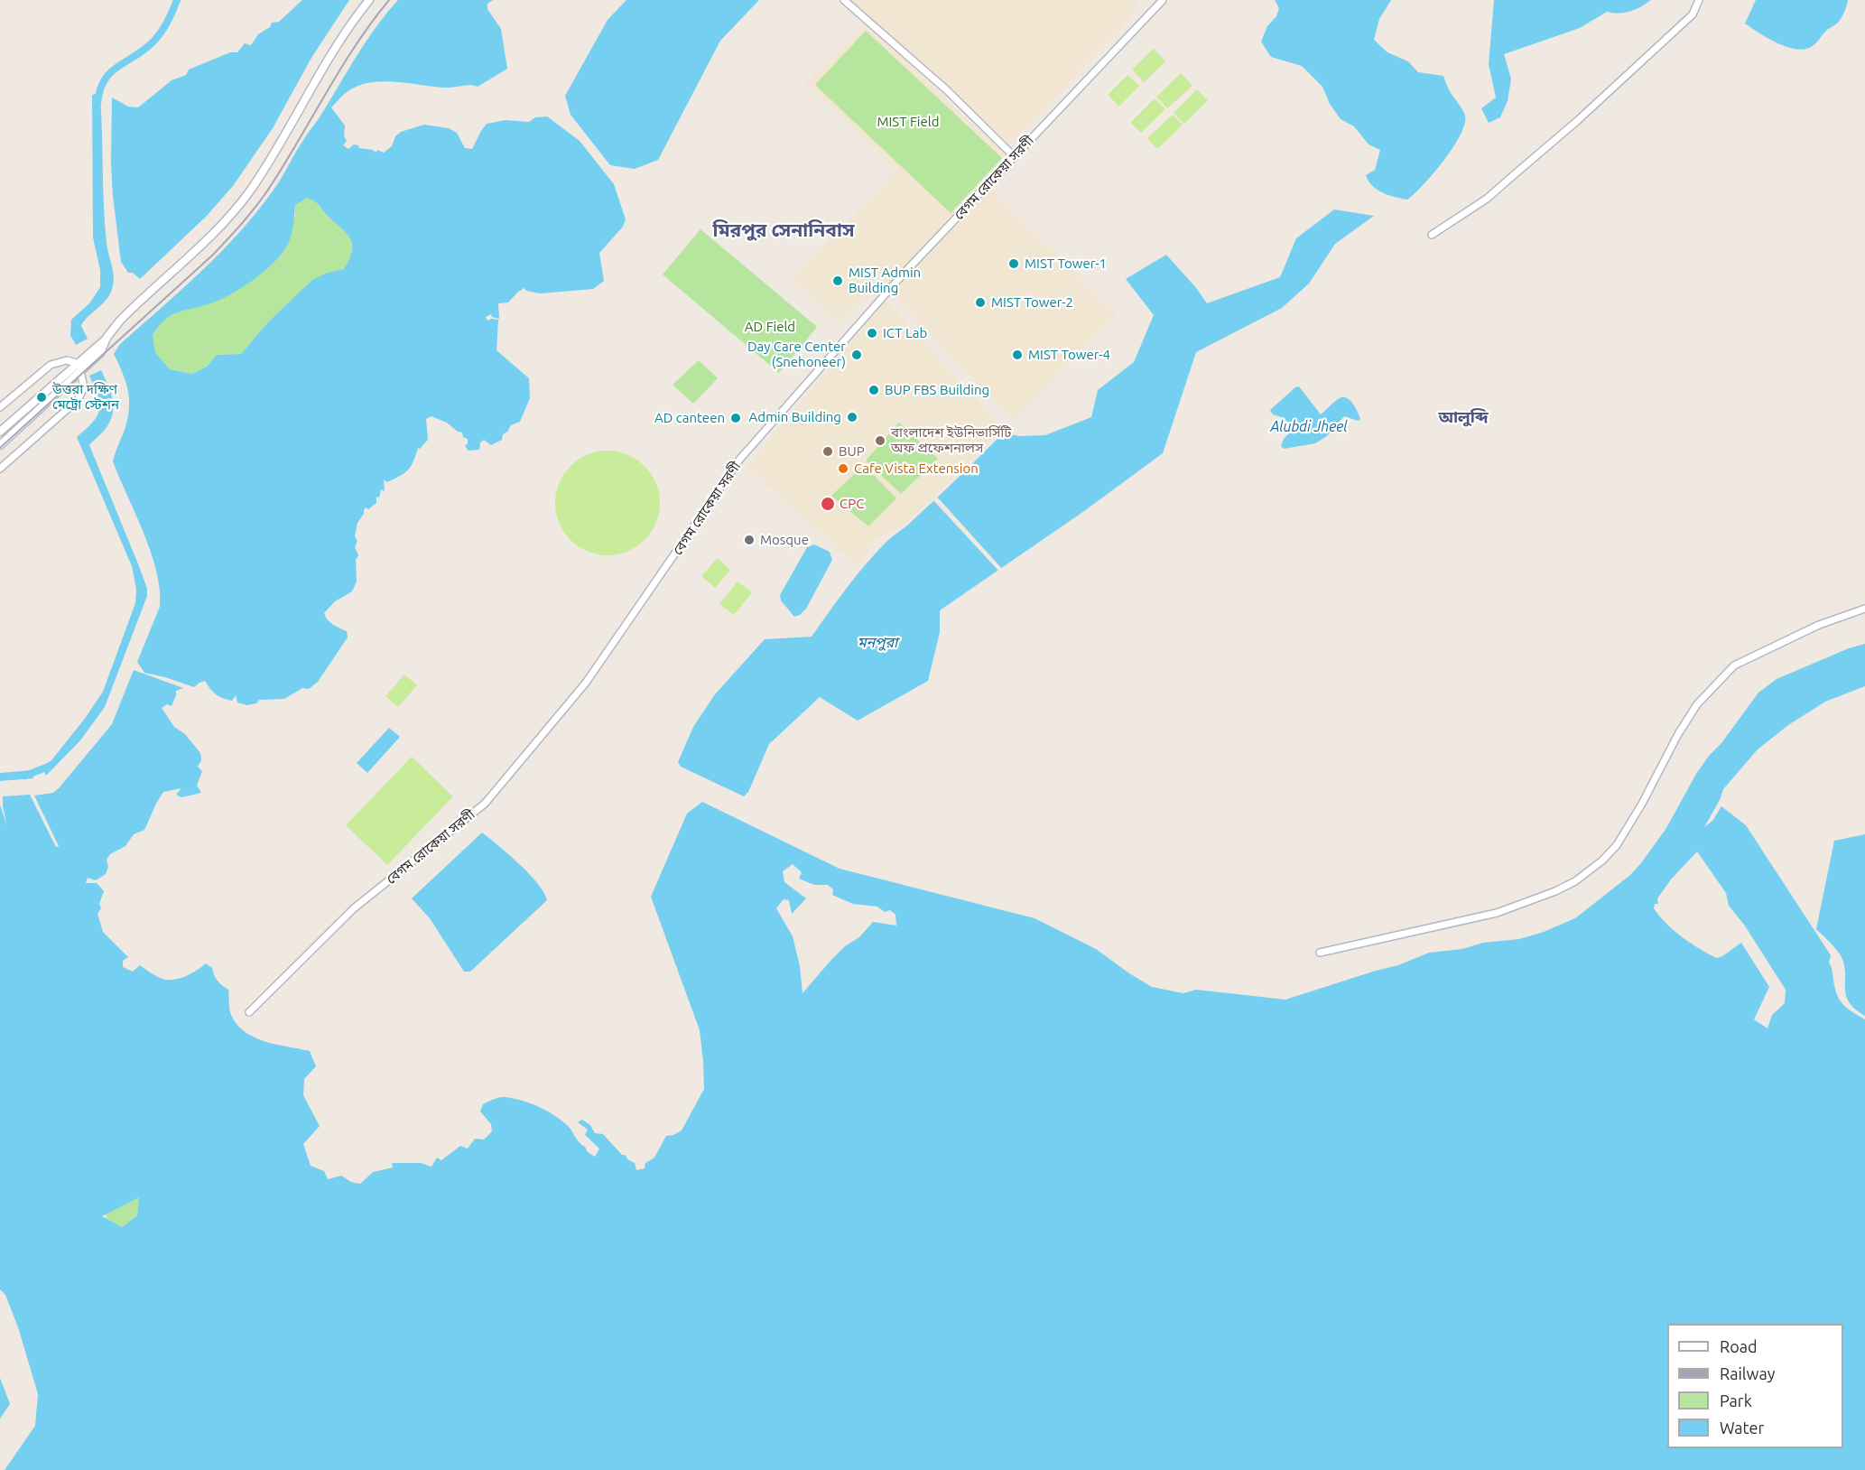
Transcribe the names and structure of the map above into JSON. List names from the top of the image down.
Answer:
{
  "streets": {
    "street": ["বেগম রোকেয়া সরণী"]
  },
  "districts": ["মিরপুর সেনানিবাস", "আলুব্দি"],
  "water": ["Alubdi Jheel", "মনপুরা"],
  "parks": ["MIST Field", "AD Field"],
  "places": [
    "MIST Tower-1",
    "MIST Admin Building",
    "MIST Tower-2",
    "ICT Lab",
    "Day Care Center (Snehoneer)",
    "MIST Tower-4",
    "BUP FBS Building",
    "উত্তরা দক্ষিণ মেট্রো স্টেশন",
    "Admin Building",
    "AD canteen",
    "বাংলাদেশ ইউনিভার্সিটি অফ প্রফেশনালস",
    "BUP",
    "Cafe Vista Extension",
    "CPC",
    "Mosque"
  ],
  "legend": [
    "Road",
    "Railway",
    "Park",
    "Water"
  ]
}
